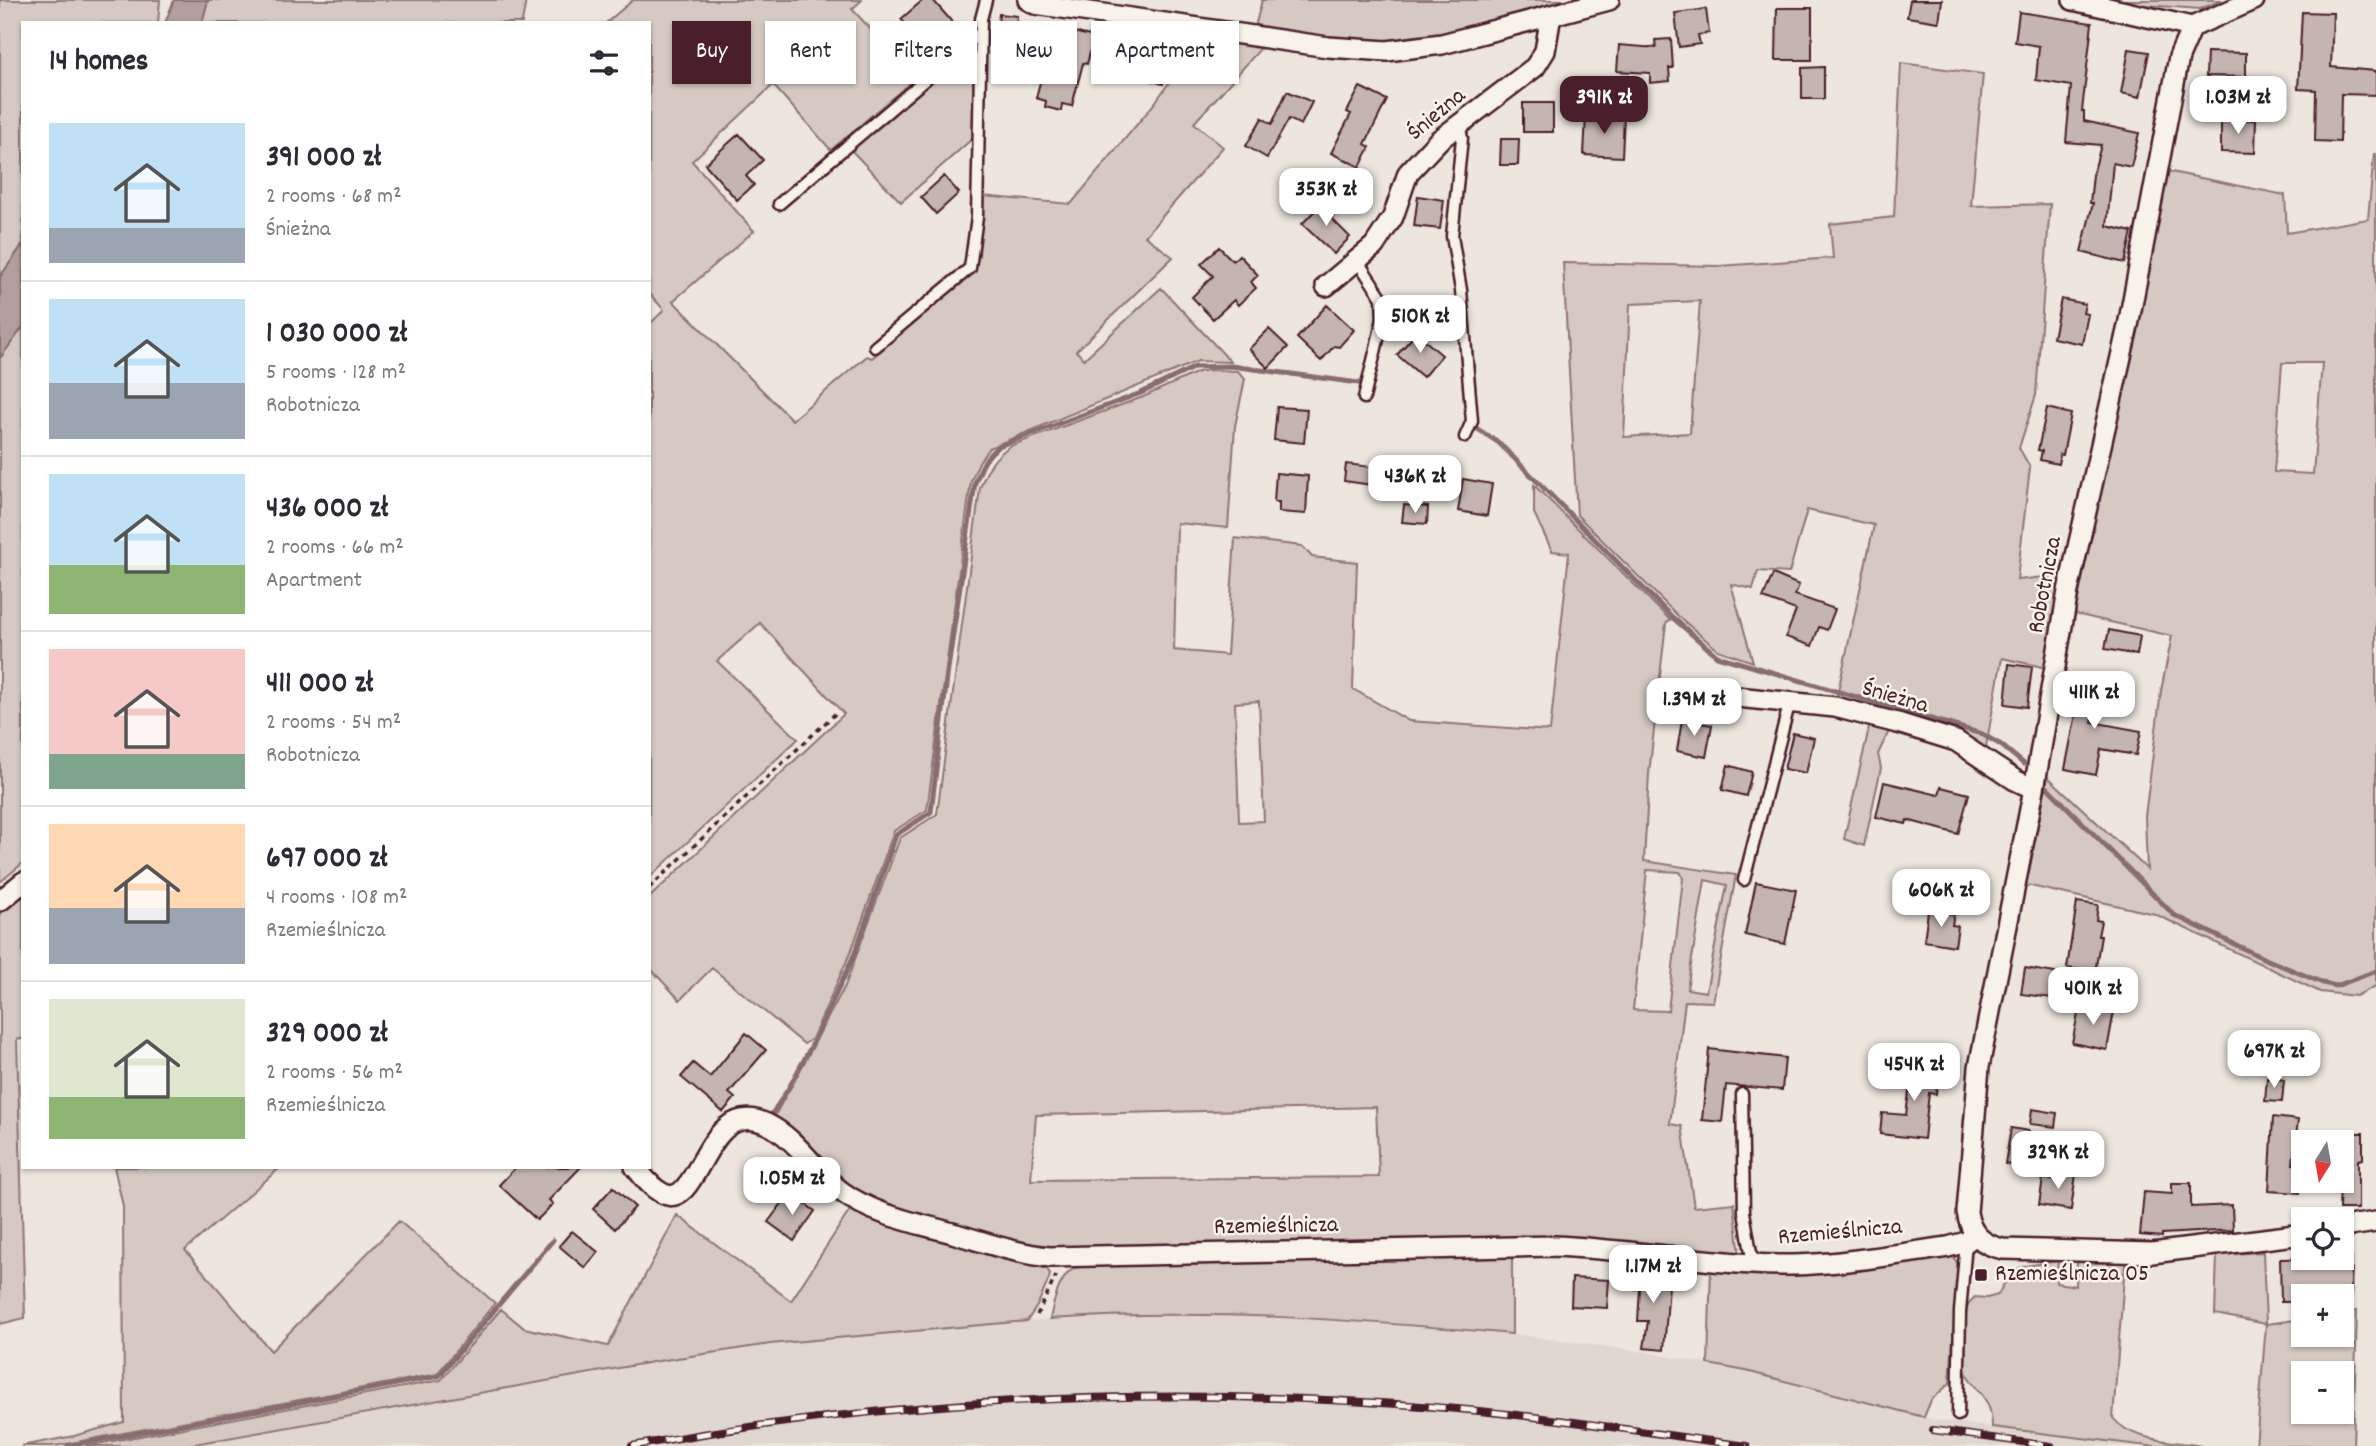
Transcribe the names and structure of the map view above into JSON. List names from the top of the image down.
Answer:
{
  "streets": {
    "street": ["Śnieżna", "Robotnicza", "Rzemieślnicza"]
  },
  "crossings": [
    ["Śnieżna", "Robotnicza"],
    ["Robotnicza", "Rzemieślnicza"]
  ],
  "places": {
    "transit": ["Rzemieślnicza 05"]
  },
  "north": "bottom",
  "page": {
    "chip": [
      "Buy",
      "Rent",
      "Filters",
      "New",
      "Apartment"
    ],
    "heading": "14 homes",
    "price": [
      "391K zł",
      "1.03M zł",
      "353K zł",
      "510K zł",
      "436K zł",
      "411K zł",
      "1.39M zł",
      "606K zł",
      "401K zł",
      "697K zł",
      "454K zł",
      "329K zł",
      "1.05M zł",
      "1.17M zł"
    ],
    "list": [
      {
        "name": "391 000 zł",
        "note": "2 rooms · 68 m² · Śnieżna"
      },
      {
        "name": "1 030 000 zł",
        "note": "5 rooms · 128 m² · Robotnicza"
      },
      {
        "name": "436 000 zł",
        "note": "2 rooms · 66 m² · Apartment"
      },
      {
        "name": "411 000 zł",
        "note": "2 rooms · 54 m² · Robotnicza"
      },
      {
        "name": "697 000 zł",
        "note": "4 rooms · 108 m² · Rzemieślnicza"
      },
      {
        "name": "329 000 zł",
        "note": "2 rooms · 56 m² · Rzemieślnicza"
      }
    ],
    "map_buttons": ["+", "−"]
  }
}
